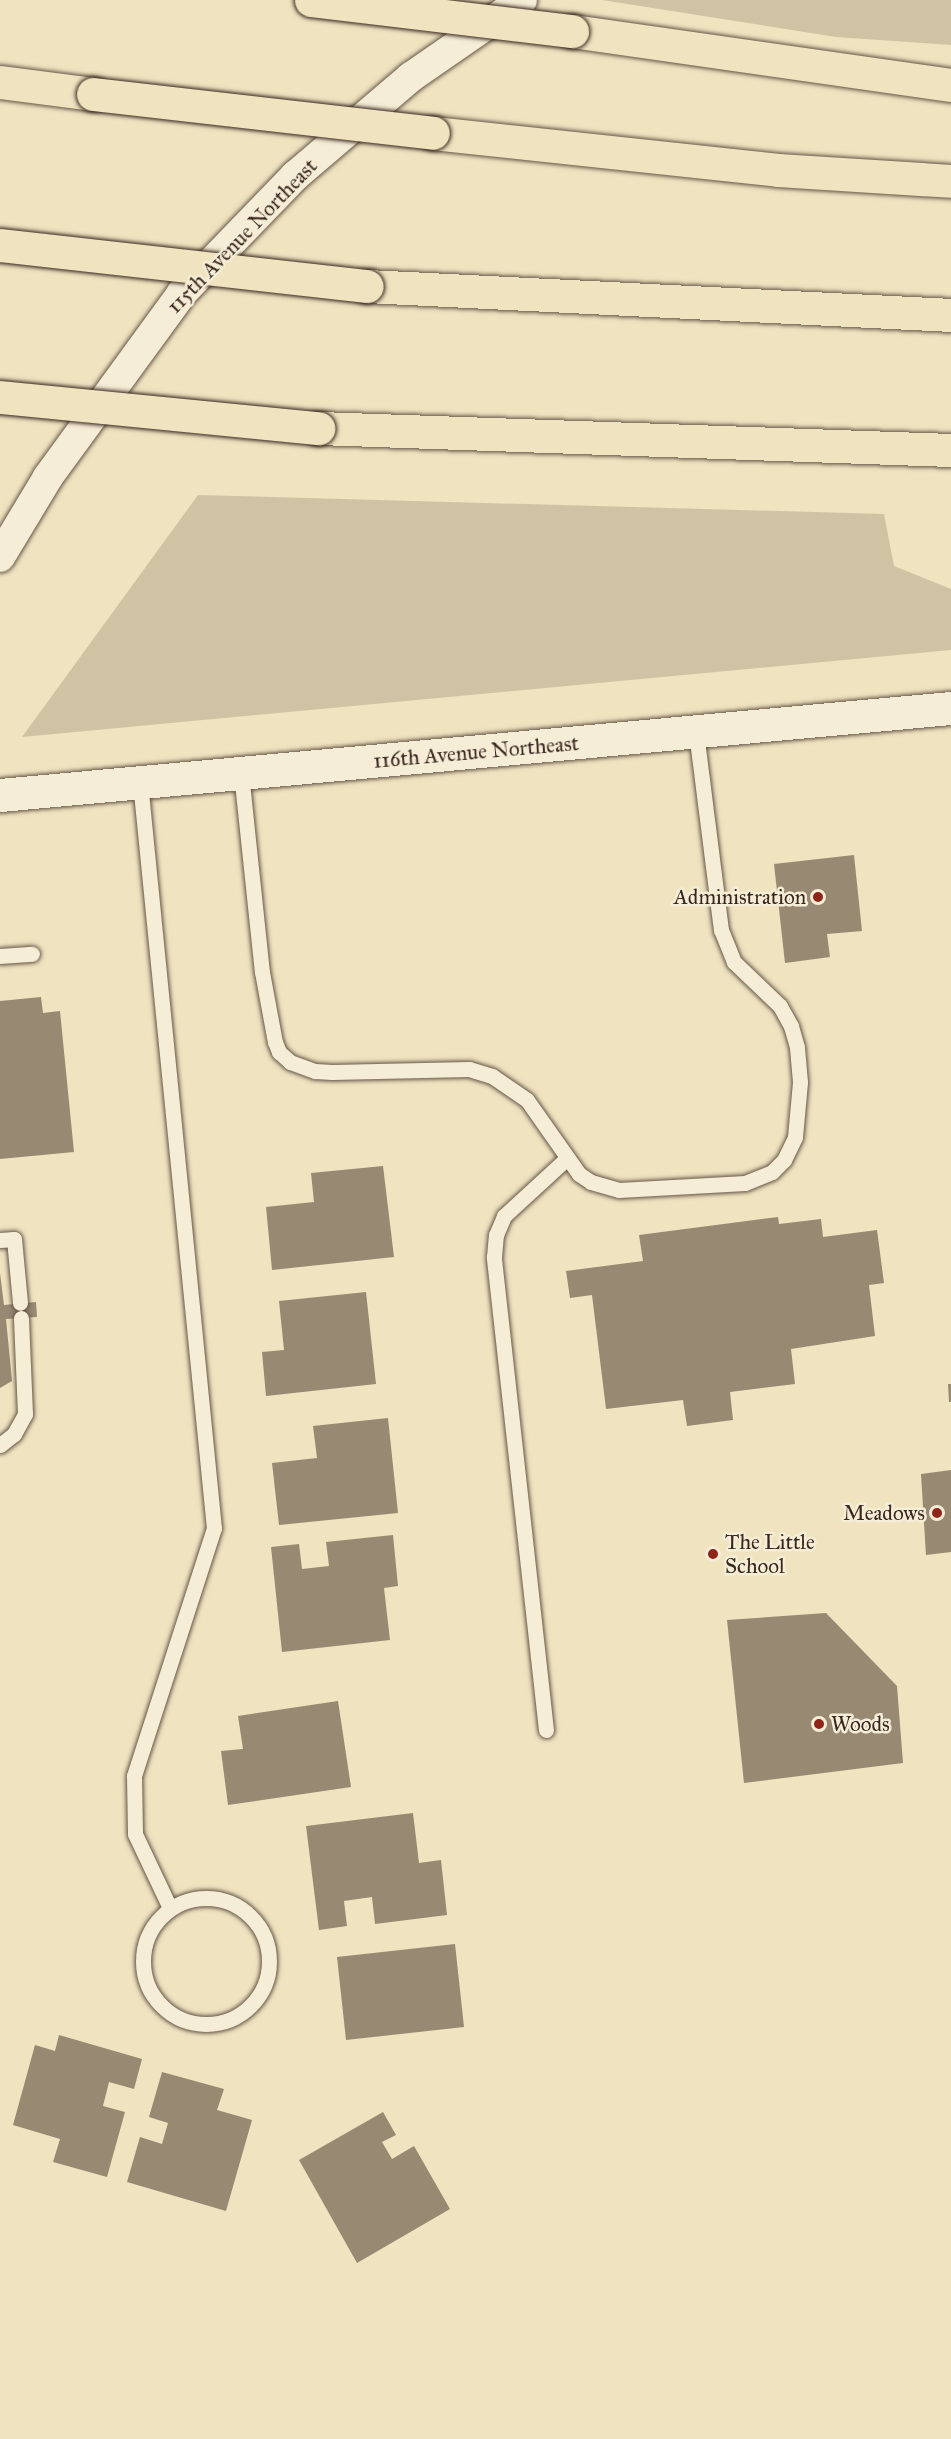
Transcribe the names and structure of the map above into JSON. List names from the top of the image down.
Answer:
{
  "streets": {
    "street": ["115th Avenue Northeast", "116th Avenue Northeast"]
  },
  "places": [
    "Administration",
    "Meadows",
    "The Little School",
    "Woods"
  ]
}
